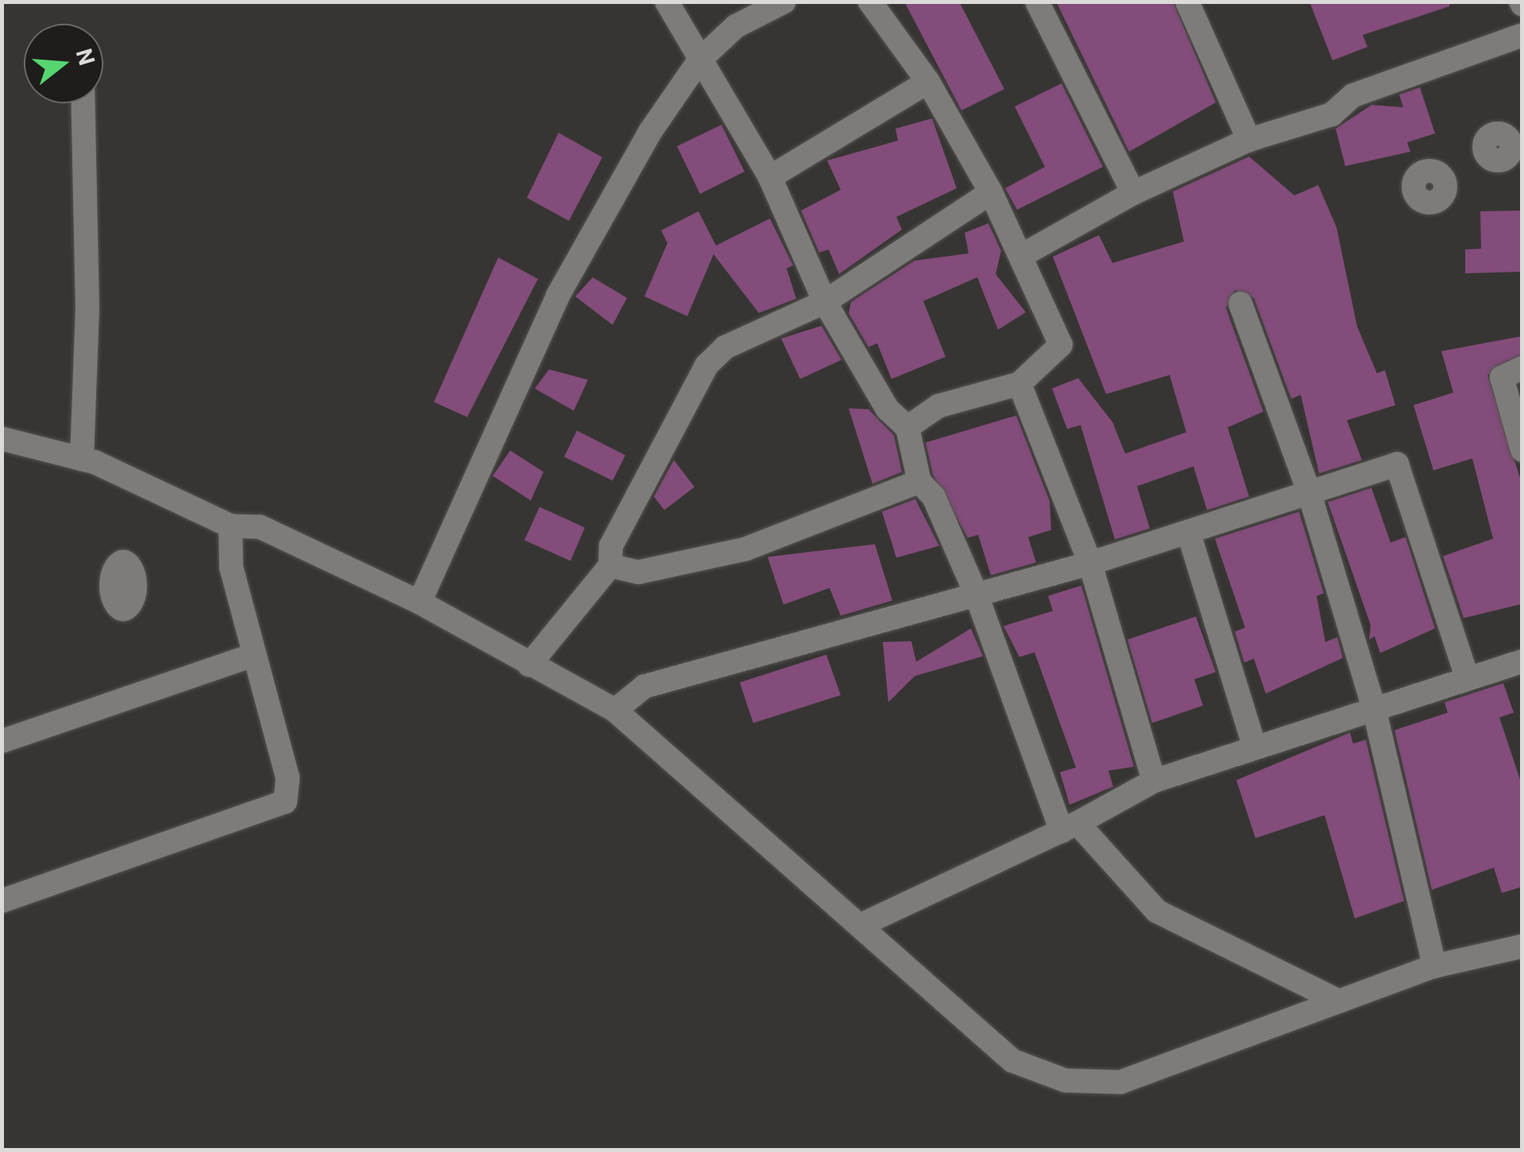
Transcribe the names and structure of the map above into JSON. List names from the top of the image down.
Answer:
{
  "north": "right"
}
